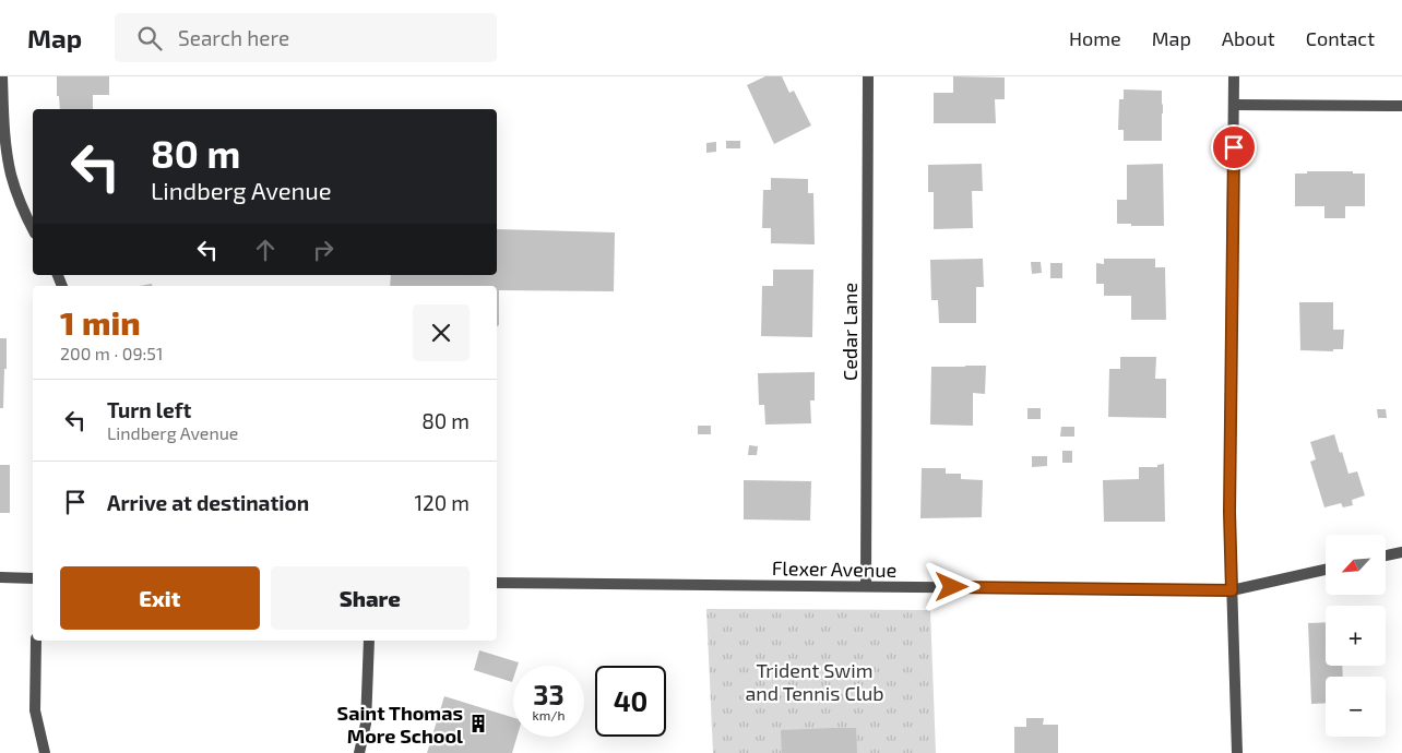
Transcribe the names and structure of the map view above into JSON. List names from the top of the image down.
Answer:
{
  "streets": {
    "street": ["Cedar Lane", "Flexer Avenue"]
  },
  "crossings": [
    ["Cedar Lane", "Flexer Avenue"]
  ],
  "parks": ["Trident Swim and Tennis Club"],
  "places": {
    "building": ["Saint Thomas More School"]
  },
  "north": "bottom left",
  "page": {
    "header": "Map",
    "search": "Search here",
    "nav": [
      "Home",
      "Map",
      "About",
      "Contact"
    ],
    "turn": ["80 m", "Lindberg Avenue"],
    "heading": ["1 min", "200 m · 09:51"],
    "list": [
      {
        "name": "Turn left",
        "note": "Lindberg Avenue",
        "value": "80 m"
      },
      {
        "name": "Arrive at destination",
        "value": "120 m"
      }
    ],
    "map_buttons": ["+", "−"],
    "buttons": ["Exit", "Share"],
    "speed": "33 km/h",
    "limit": "40"
  }
}
